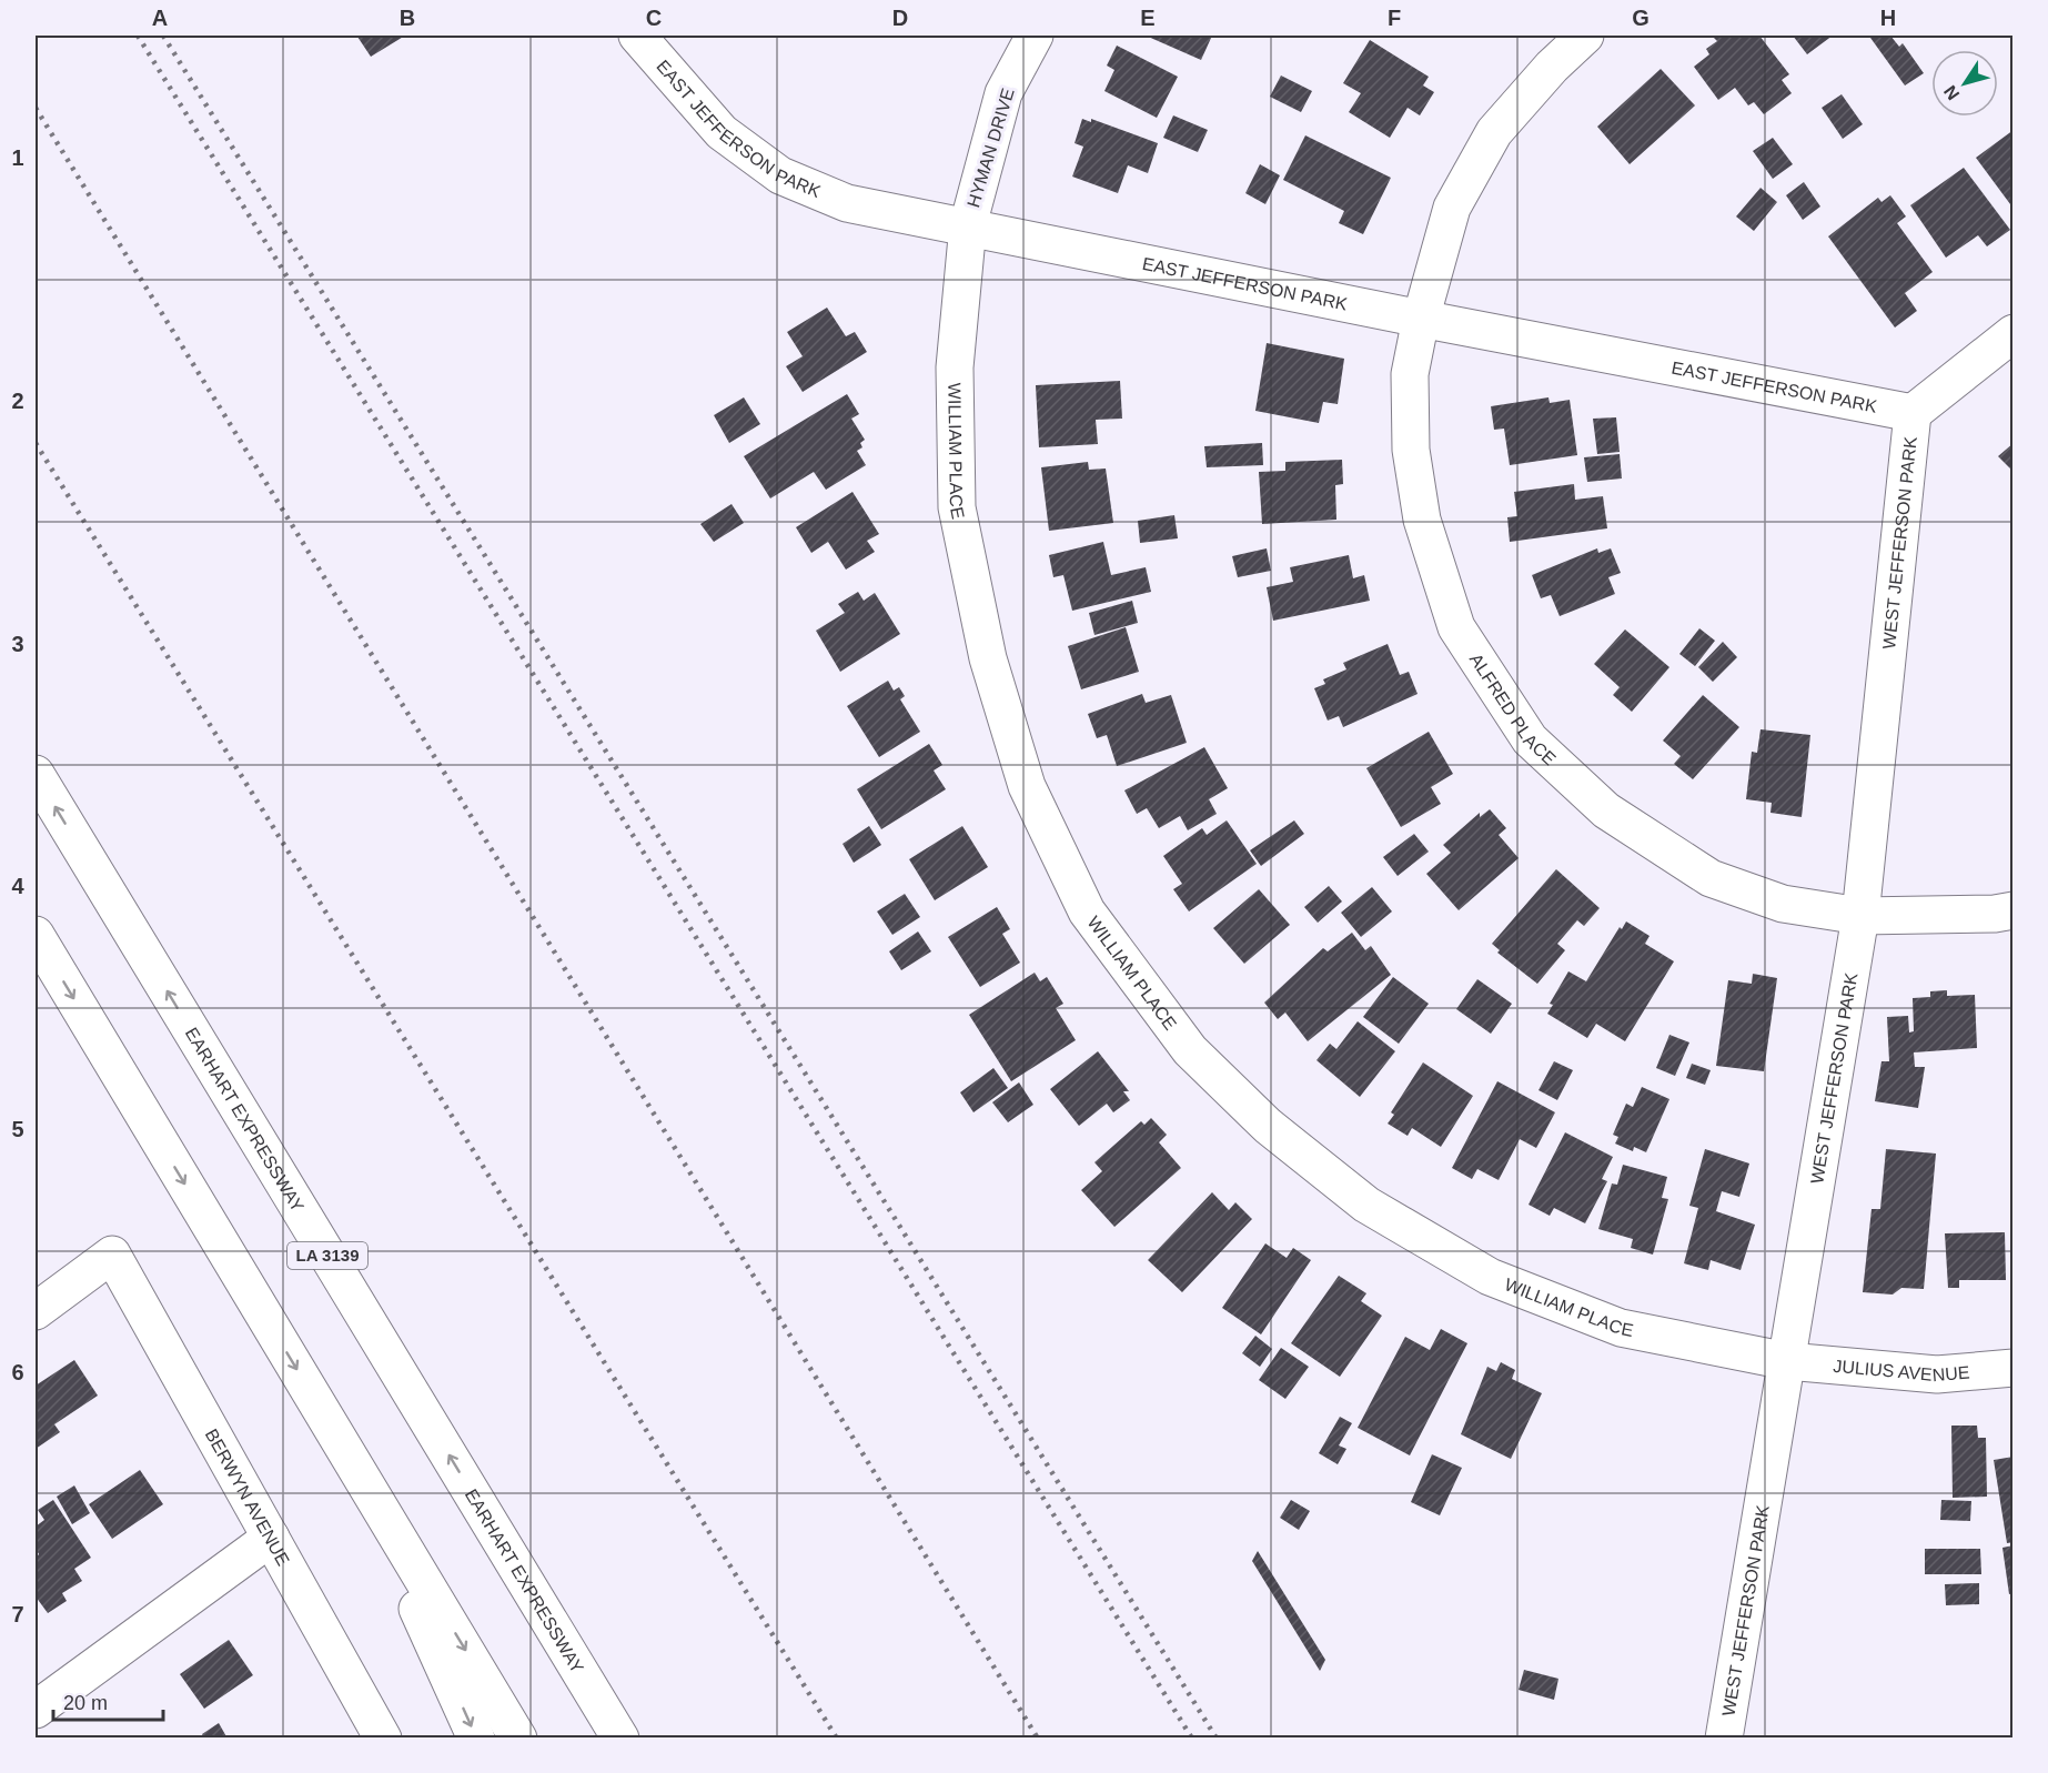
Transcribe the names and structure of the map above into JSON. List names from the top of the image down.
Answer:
{
  "streets": {
    "main road": [
      "EAST JEFFERSON PARK",
      "HYMAN DRIVE",
      "WILLIAM PLACE",
      "WEST JEFFERSON PARK",
      "ALFRED PLACE",
      "EARHART EXPRESSWAY",
      "LA 3139",
      "JULIUS AVENUE",
      "BERWYN AVENUE"
    ]
  },
  "crossings": [
    ["EAST JEFFERSON PARK", "HYMAN DRIVE"],
    ["EAST JEFFERSON PARK", "WILLIAM PLACE"],
    ["EAST JEFFERSON PARK", "WEST JEFFERSON PARK"],
    ["EAST JEFFERSON PARK", "ALFRED PLACE"],
    ["HYMAN DRIVE", "WILLIAM PLACE"],
    ["WILLIAM PLACE", "WEST JEFFERSON PARK"],
    ["WILLIAM PLACE", "JULIUS AVENUE"],
    ["WEST JEFFERSON PARK", "ALFRED PLACE"],
    ["WEST JEFFERSON PARK", "JULIUS AVENUE"]
  ],
  "scale_bar": "20 m",
  "north": "bottom left",
  "grid": {
    "columns": [
      "A",
      "B",
      "C",
      "D",
      "E",
      "F",
      "G",
      "H"
    ],
    "rows": [
      "1",
      "2",
      "3",
      "4",
      "5",
      "6",
      "7"
    ]
  }
}
